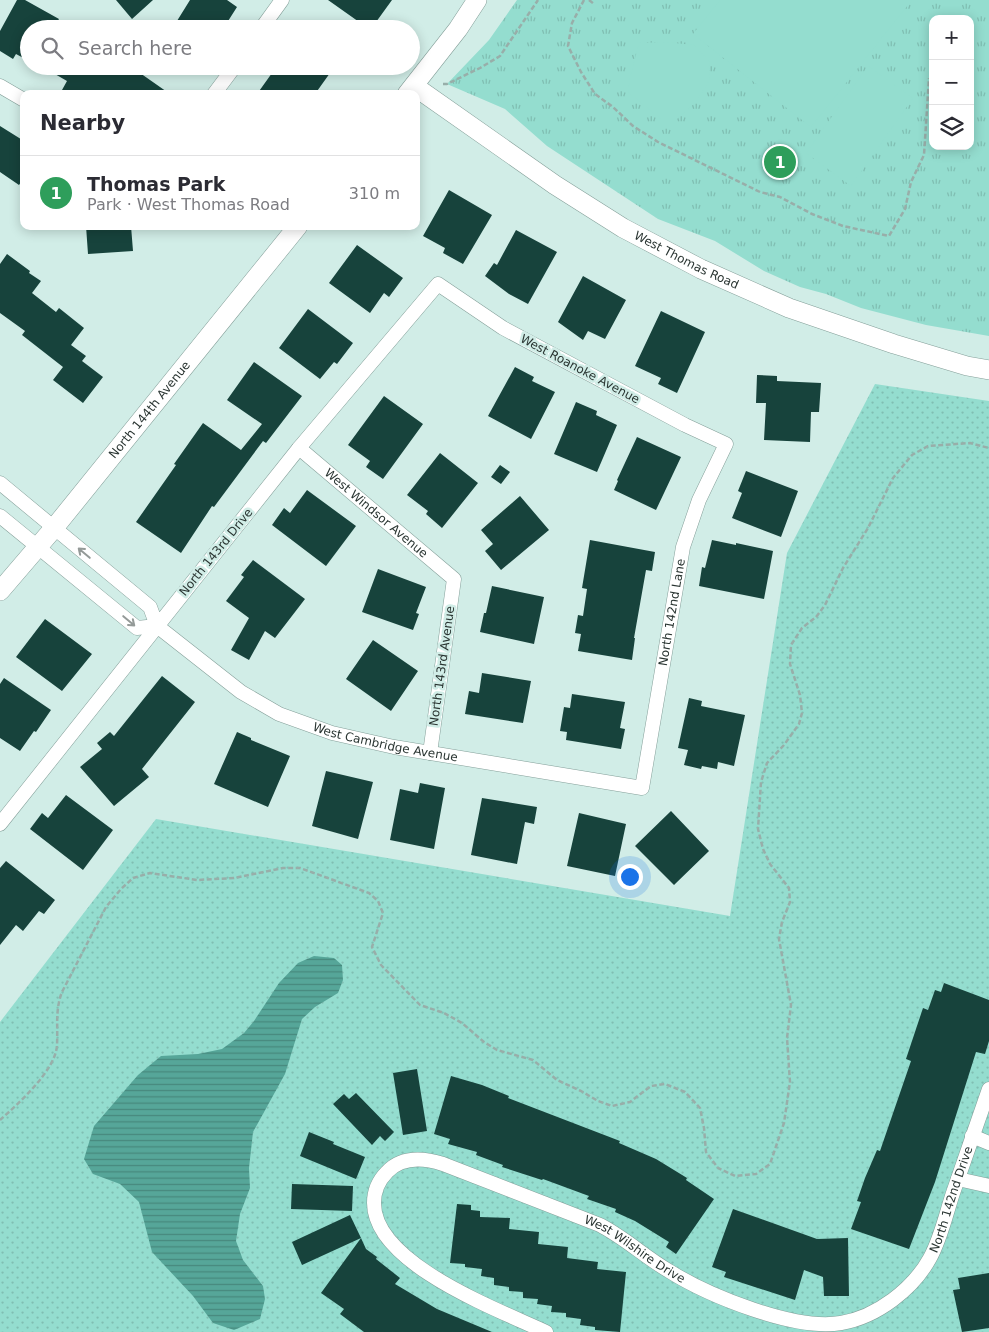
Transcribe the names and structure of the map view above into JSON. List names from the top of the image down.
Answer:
{
  "streets": {
    "main road": ["West Thomas Road", "North 144th Avenue"],
    "street": [
      "West Roanoke Avenue",
      "West Windsor Avenue",
      "North 143rd Drive",
      "North 142nd Lane",
      "North 143rd Avenue",
      "West Cambridge Avenue",
      "North 142nd Drive",
      "West Wilshire Drive"
    ]
  },
  "crossings": [
    ["West Roanoke Avenue", "North 143rd Drive"],
    ["West Roanoke Avenue", "North 142nd Lane"],
    ["North 144th Avenue", "West Cambridge Avenue"],
    ["West Windsor Avenue", "North 143rd Drive"],
    ["West Windsor Avenue", "North 143rd Avenue"],
    ["North 143rd Drive", "West Cambridge Avenue"],
    ["North 142nd Lane", "West Cambridge Avenue"],
    ["North 143rd Avenue", "West Cambridge Avenue"],
    ["North 142nd Drive", "West Wilshire Drive"]
  ],
  "page": {
    "map_buttons": ["+", "−"],
    "search": "Search here",
    "heading": "Nearby",
    "pins": "1",
    "list": [
      {
        "mark": "1",
        "name": "Thomas Park",
        "note": "Park · West Thomas Road",
        "value": "310 m"
      }
    ]
  }
}
